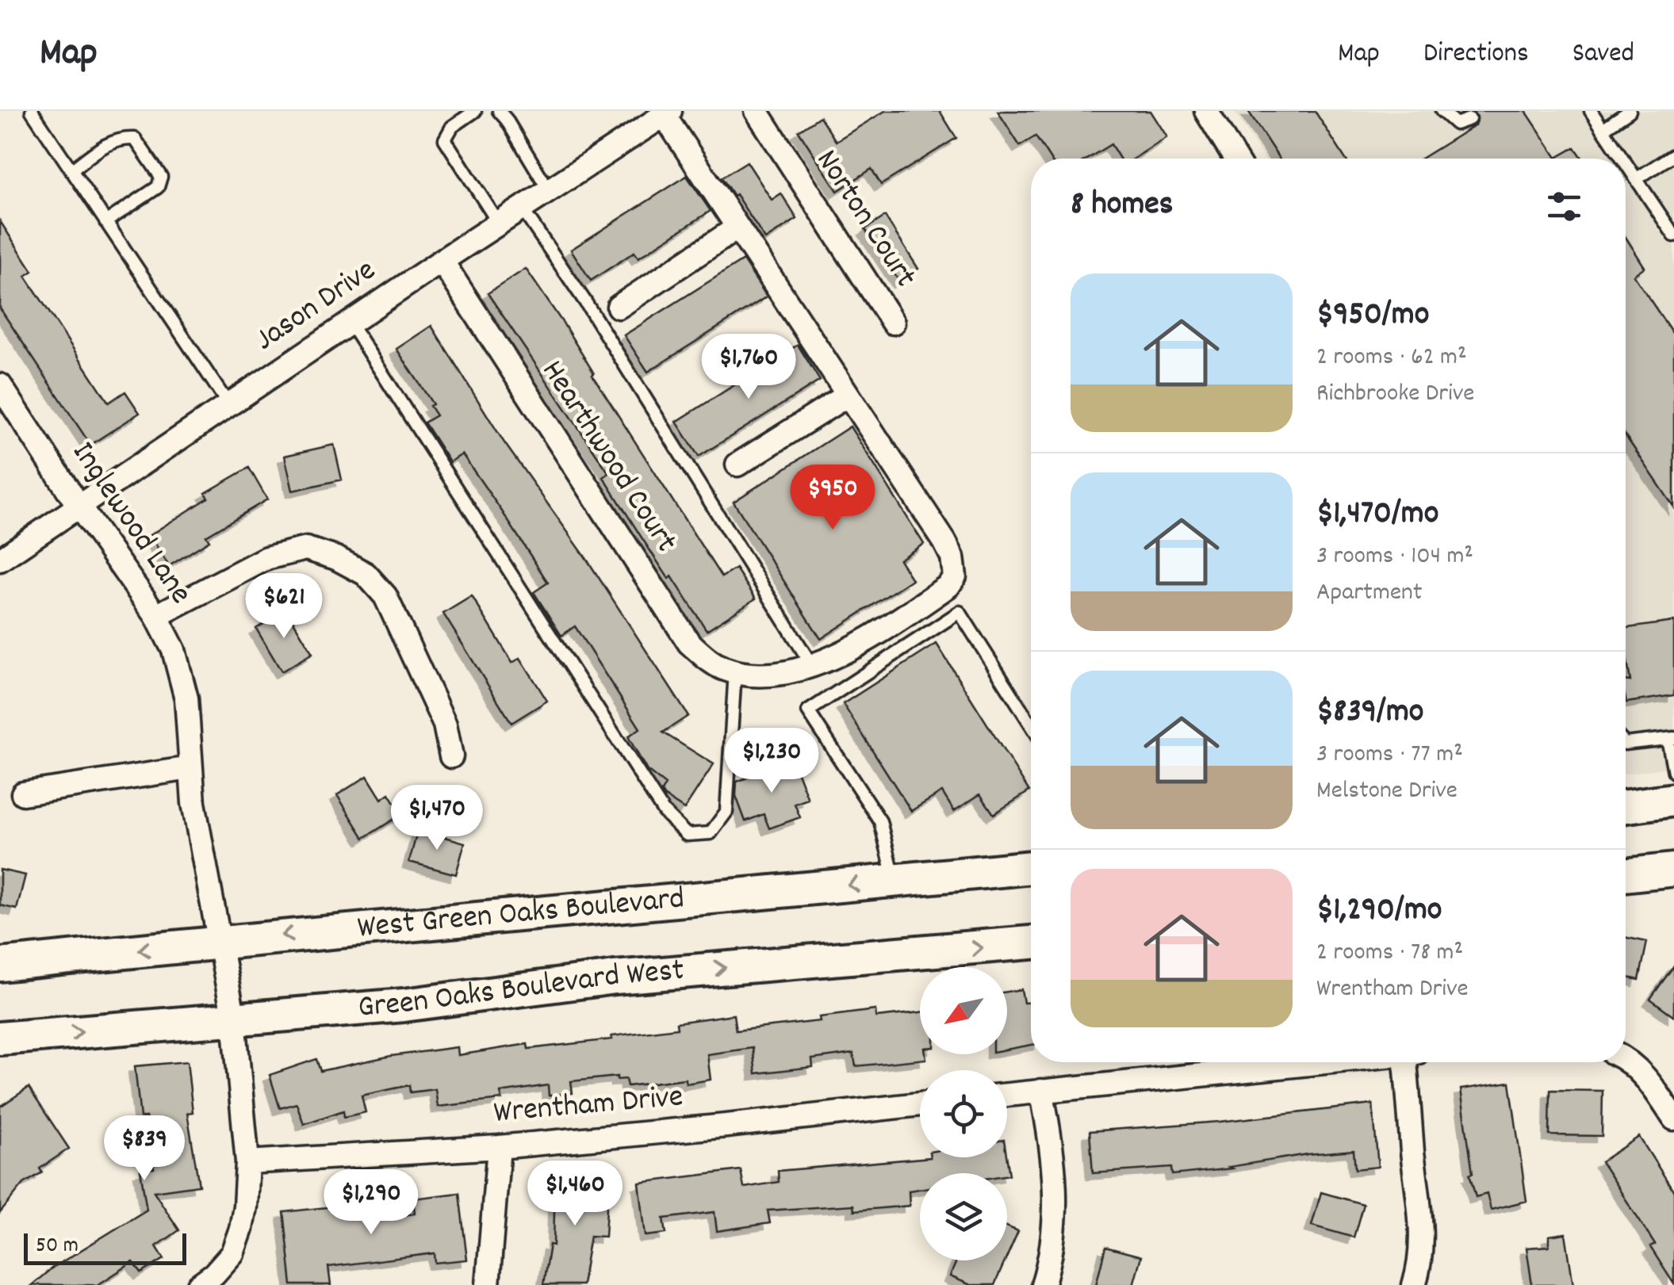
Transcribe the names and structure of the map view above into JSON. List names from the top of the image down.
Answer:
{
  "streets": {
    "main road": ["West Green Oaks Boulevard", "Green Oaks Boulevard West"],
    "street": [
      "Norton Court",
      "Jason Drive",
      "Hearthwood Court",
      "Inglewood Lane",
      "Wrentham Drive"
    ]
  },
  "crossings": [
    ["Jason Drive", "Hearthwood Court"],
    ["Jason Drive", "Inglewood Lane"],
    ["Inglewood Lane", "West Green Oaks Boulevard"],
    ["Inglewood Lane", "Green Oaks Boulevard West"],
    ["Inglewood Lane", "Wrentham Drive"]
  ],
  "one_way": ["West Green Oaks Boulevard", "Green Oaks Boulevard West"],
  "scale_bar": "50 m",
  "north": "bottom left",
  "page": {
    "header": "Map",
    "nav": ["Map", "Directions", "Saved"],
    "heading": "8 homes",
    "list": [
      {
        "name": "$950/mo",
        "note": "2 rooms · 62 m² · Richbrooke Drive"
      },
      {
        "name": "$1,470/mo",
        "note": "3 rooms · 104 m² · Apartment"
      },
      {
        "name": "$839/mo",
        "note": "3 rooms · 77 m² · Melstone Drive"
      },
      {
        "name": "$1,290/mo",
        "note": "2 rooms · 78 m² · Wrentham Drive"
      }
    ],
    "price": [
      "$1,760",
      "$950",
      "$621",
      "$1,230",
      "$1,470",
      "$839",
      "$1,460",
      "$1,290"
    ],
    "scale": "50 m"
  }
}
